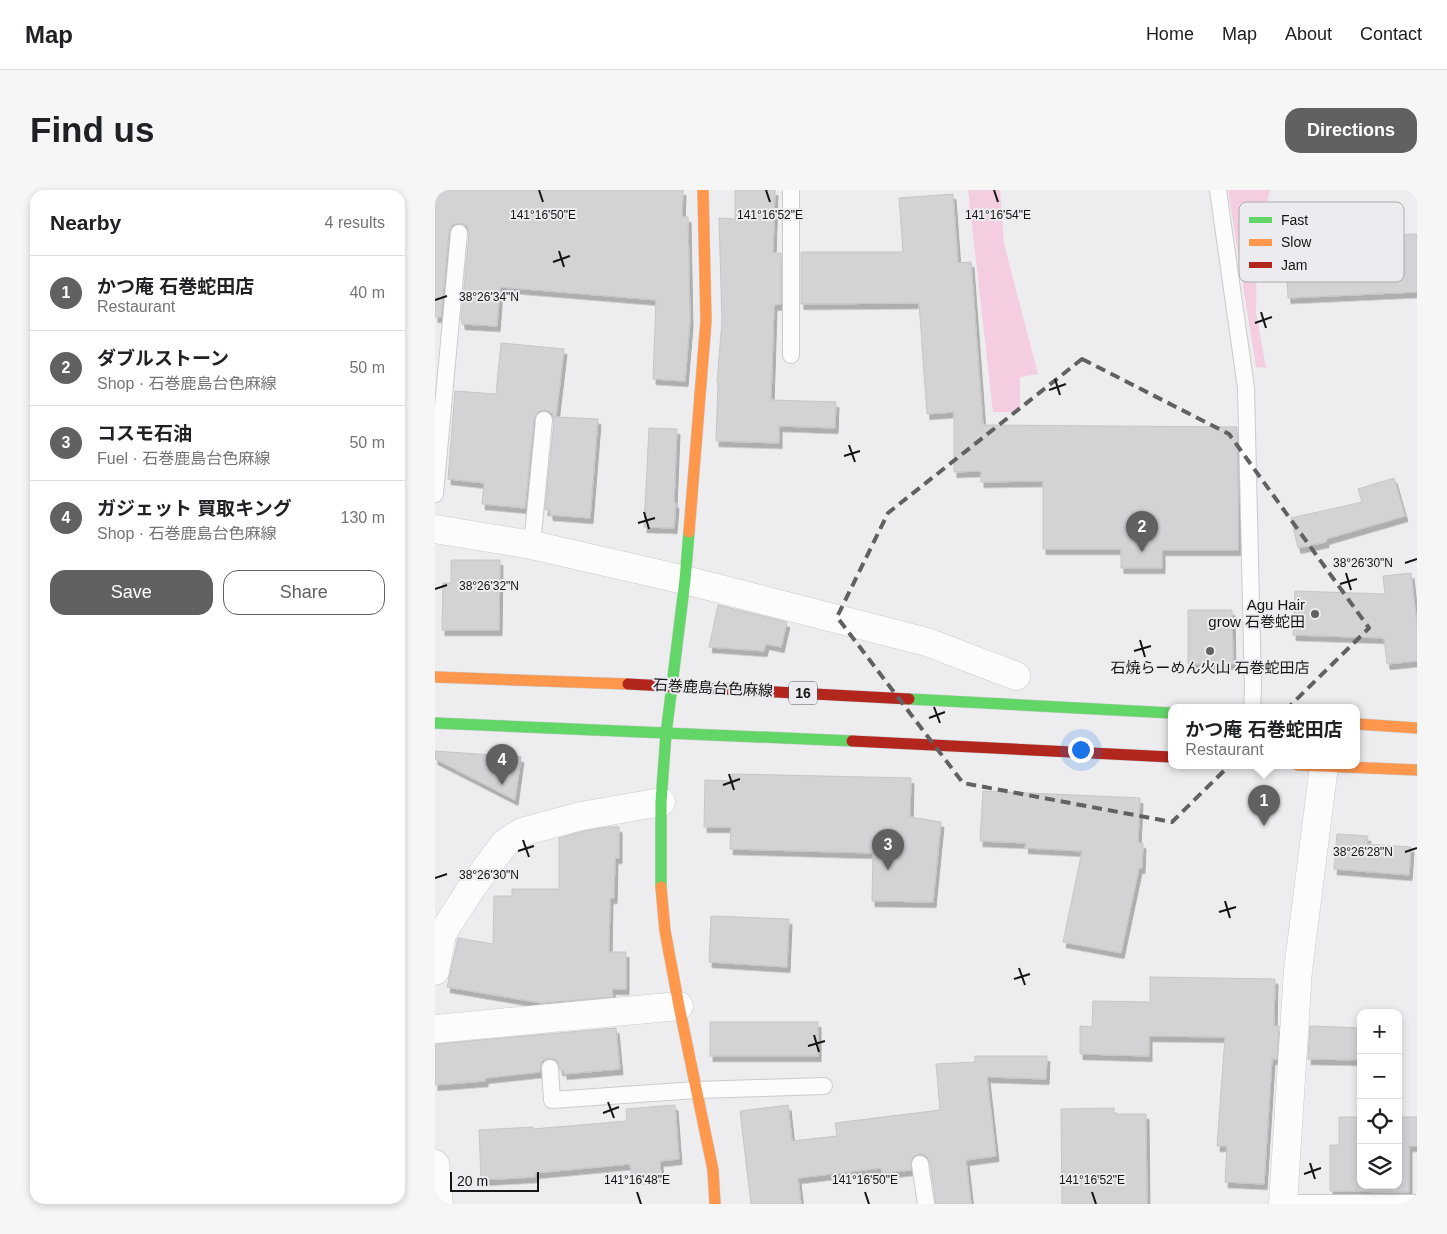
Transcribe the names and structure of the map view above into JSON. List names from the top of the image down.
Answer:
{
  "streets": {
    "main road": ["石巻鹿島台色麻線", "16"]
  },
  "places": ["Agu Hair grow 石巻蛇田", "石焼らーめん火山 石巻蛇田店"],
  "legend": ["Fast", "Slow", "Jam"],
  "scale_bar": "20 m",
  "page": {
    "header": "Map",
    "nav": [
      "Home",
      "Map",
      "About",
      "Contact"
    ],
    "buttons": [
      "Directions",
      ["Save", "Share"]
    ],
    "title": "Find us",
    "heading": ["Nearby", "4 results"],
    "list": [
      {
        "mark": "1",
        "name": "かつ庵 石巻蛇田店",
        "note": "Restaurant",
        "value": "40 m"
      },
      {
        "mark": "2",
        "name": "ダブルストーン",
        "note": "Shop · 石巻鹿島台色麻線",
        "value": "50 m"
      },
      {
        "mark": "3",
        "name": "コスモ石油",
        "note": "Fuel · 石巻鹿島台色麻線",
        "value": "50 m"
      },
      {
        "mark": "4",
        "name": "ガジェット 買取キング",
        "note": "Shop · 石巻鹿島台色麻線",
        "value": "130 m"
      }
    ],
    "pins": [
      "2",
      "4",
      "1",
      "3"
    ],
    "popup": ["かつ庵 石巻蛇田店", "Restaurant"],
    "map_buttons": ["+", "−"],
    "scale": "20 m"
  },
  "coordinates": [
    "141°16'50\"E",
    "141°16'52\"E",
    "141°16'54\"E",
    "38°26'34\"N",
    "38°26'30\"N",
    "38°26'32\"N",
    "38°26'28\"N",
    "141°16'48\"E"
  ]
}
